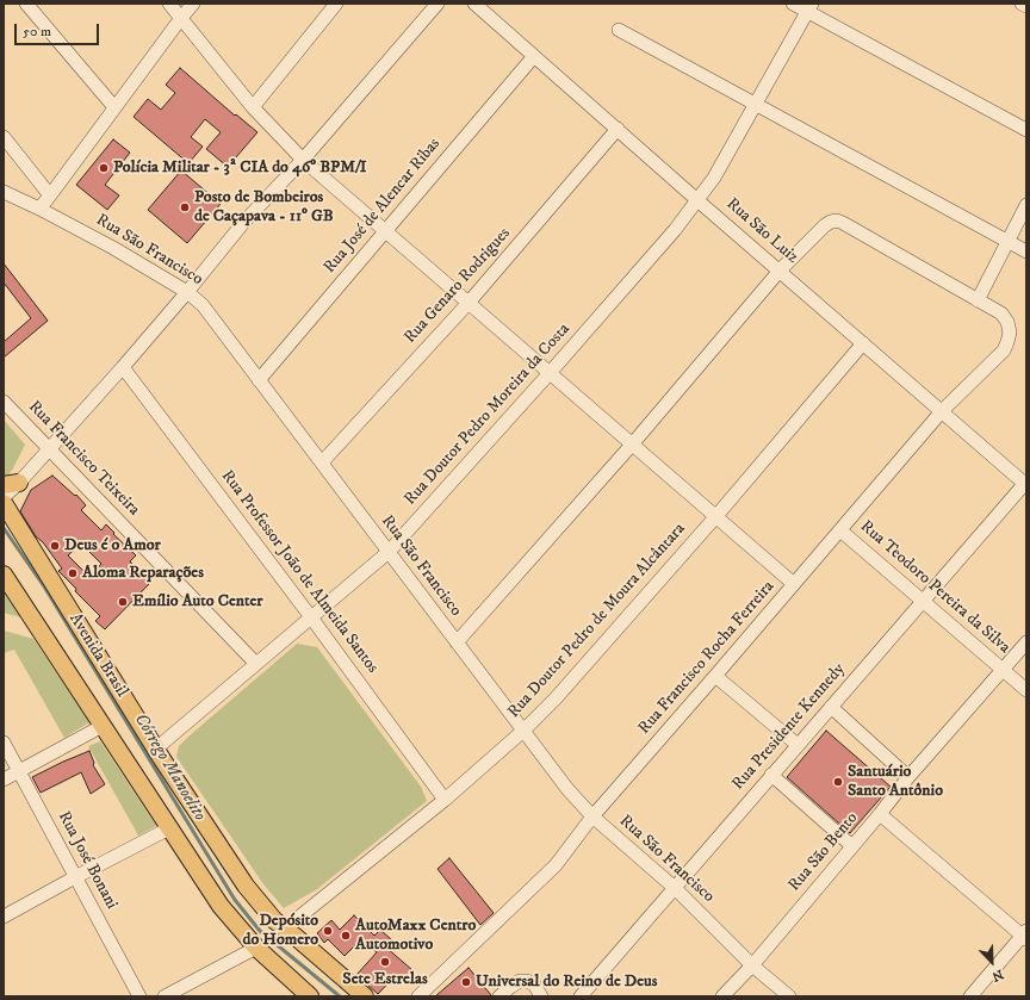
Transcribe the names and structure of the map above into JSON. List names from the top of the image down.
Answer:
{
  "streets": {
    "main road": ["Avenida Brasil"],
    "street": [
      "Rua José de Alencar Ribas",
      "Rua São Luiz",
      "Rua São Francisco",
      "Rua Genaro Rodrigues",
      "Rua Doutor Pedro Moreira da Costa",
      "Rua Francisco Teixeira",
      "Rua Professor João de Almeida Santos",
      "Rua Teodoro Pereira da Silva",
      "Rua Doutor Pedro de Moura Alcântara",
      "Rua Francisco Rocha Ferreira",
      "Rua Presidente Kennedy",
      "Rua São Bento",
      "Rua José Bonani"
    ]
  },
  "crossings": [
    ["Rua José de Alencar Ribas", "Rua São Luiz"],
    ["Rua José de Alencar Ribas", "Rua São Francisco"],
    ["Rua São Luiz", "Rua Genaro Rodrigues"],
    ["Rua São Luiz", "Rua Doutor Pedro Moreira da Costa"],
    ["Rua São Luiz", "Rua Doutor Pedro de Moura Alcântara"],
    ["Rua São Luiz", "Rua Francisco Rocha Ferreira"],
    ["Rua São Luiz", "Rua Presidente Kennedy"],
    ["Rua São Francisco", "Rua Genaro Rodrigues"],
    ["Rua São Francisco", "Rua Doutor Pedro Moreira da Costa"],
    ["Rua São Francisco", "Rua Doutor Pedro de Moura Alcântara"],
    ["Rua São Francisco", "Rua Francisco Rocha Ferreira"],
    ["Rua São Francisco", "Rua Presidente Kennedy"],
    ["Rua São Francisco", "Rua São Bento"],
    ["Rua Doutor Pedro Moreira da Costa", "Rua Francisco Teixeira"],
    ["Rua Doutor Pedro Moreira da Costa", "Rua Professor João de Almeida Santos"],
    ["Rua Doutor Pedro Moreira da Costa", "Avenida Brasil"],
    ["Rua Professor João de Almeida Santos", "Rua Doutor Pedro de Moura Alcântara"],
    ["Rua Teodoro Pereira da Silva", "Rua Francisco Rocha Ferreira"],
    ["Rua Teodoro Pereira da Silva", "Rua Presidente Kennedy"],
    ["Rua Teodoro Pereira da Silva", "Rua São Bento"],
    ["Rua Doutor Pedro de Moura Alcântara", "Avenida Brasil"]
  ],
  "water": ["Córrego Manoelito"],
  "places": [
    "Polícia Militar - 3ª CIA do 46º BPM/I",
    "Posto de Bombeiros de Caçapava - 11º GB",
    "Deus é o Amor",
    "Aloma Reparações",
    "Emílio Auto Center",
    "Santuário Santo Antônio",
    "Depósito do Homero",
    "AutoMaxx Centro Automotivo",
    "Sete Estrelas",
    "Universal do Reino de Deus"
  ],
  "scale_bar": "50 m",
  "north": "bottom right"
}
